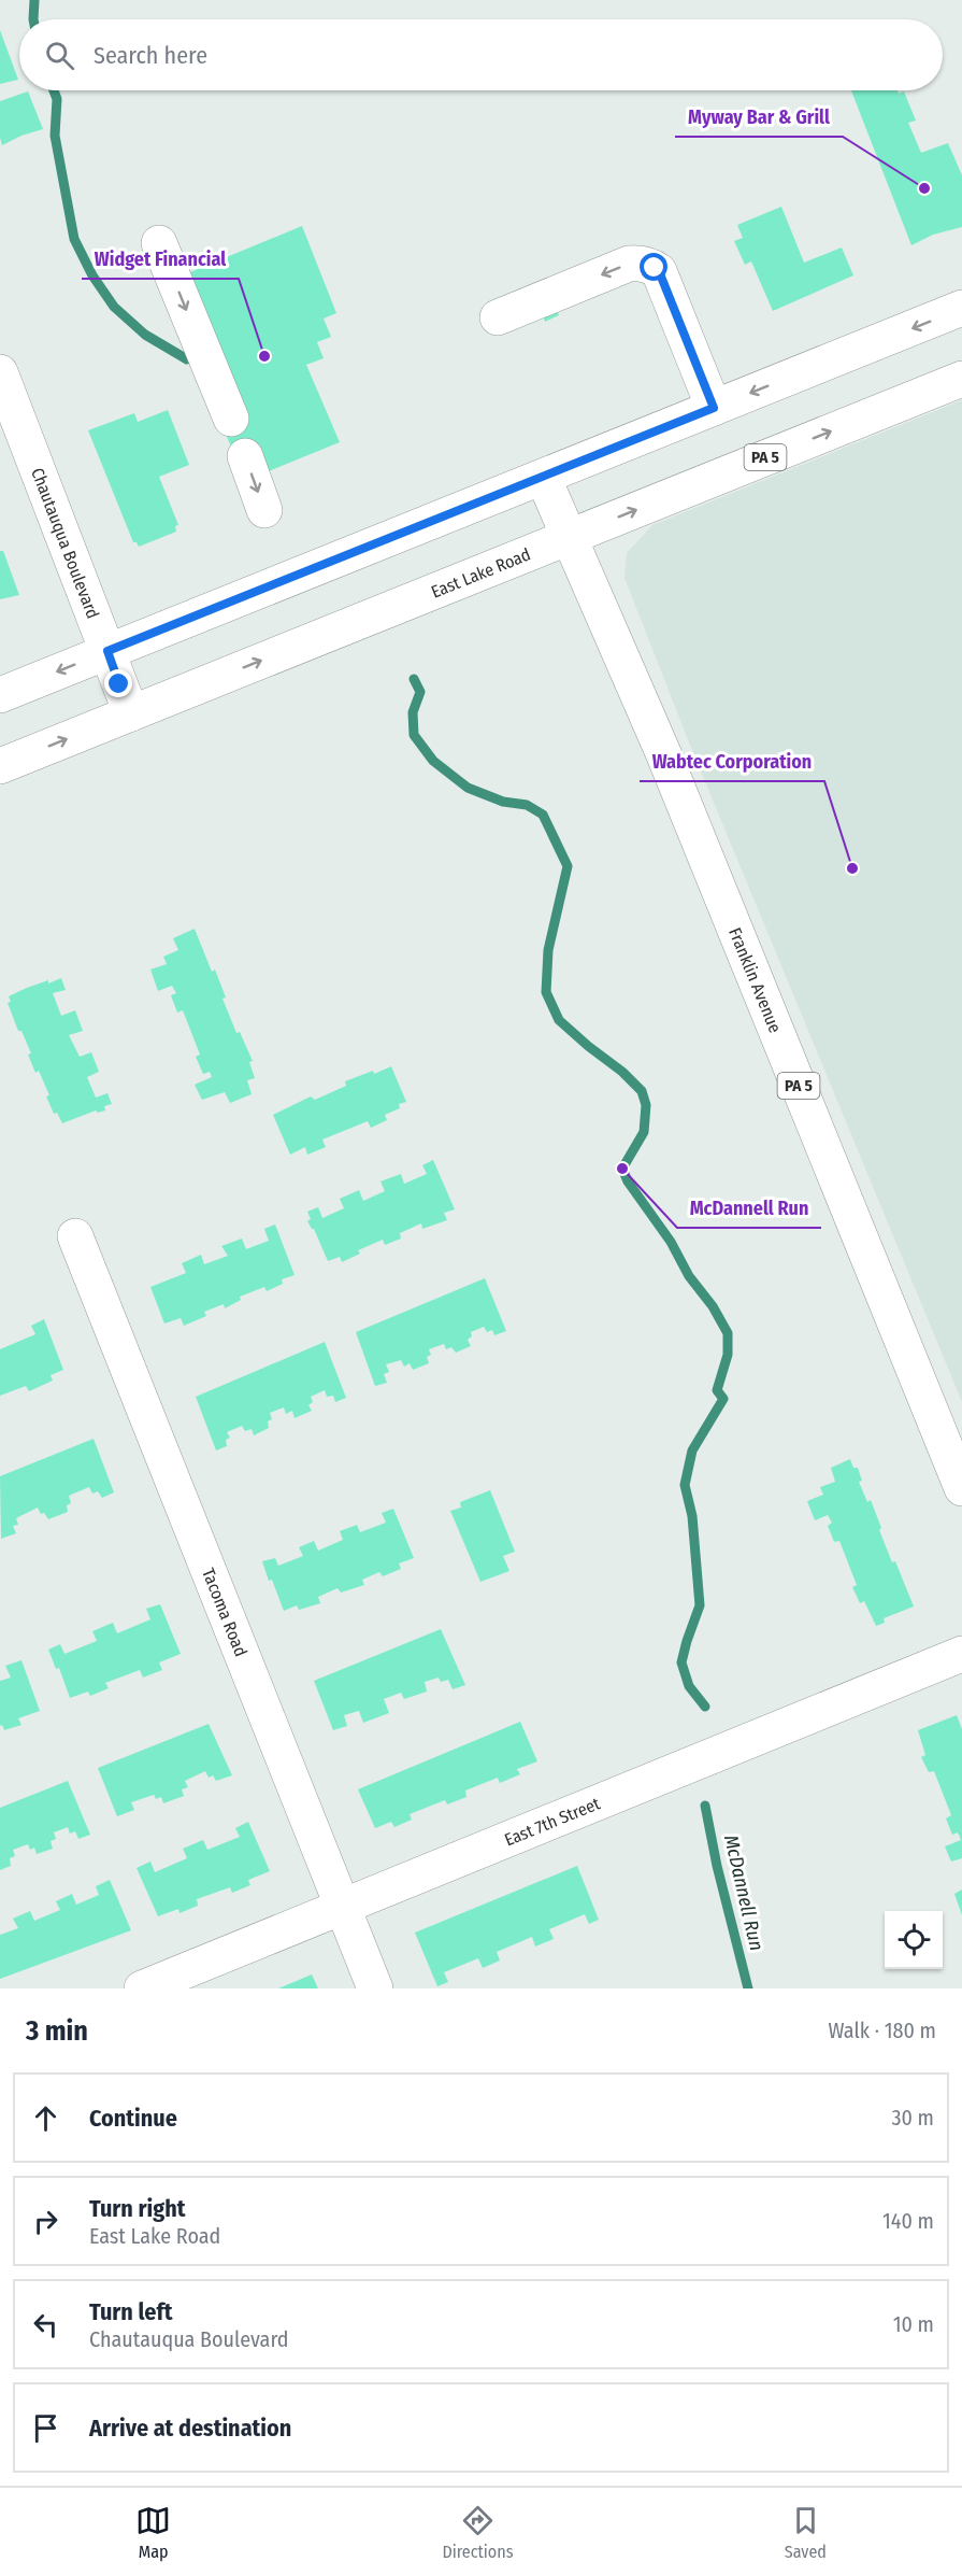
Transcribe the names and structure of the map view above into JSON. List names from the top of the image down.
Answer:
{
  "streets": {
    "main road": [
      "PA 5",
      "Chautauqua Boulevard",
      "East Lake Road",
      "Franklin Avenue",
      "Tacoma Road",
      "East 7th Street"
    ]
  },
  "crossings": [
    ["Chautauqua Boulevard", "East Lake Road"],
    ["East Lake Road", "Franklin Avenue"],
    ["Tacoma Road", "East 7th Street"]
  ],
  "water": ["McDannell Run"],
  "places": [
    "Myway Bar & Grill",
    "Widget Financial",
    "Wabtec Corporation",
    "McDannell Run"
  ],
  "page": {
    "search": "Search here",
    "heading": ["3 min", "Walk · 180 m"],
    "list": [
      ["Continue", "30 m"],
      ["Turn right", "East Lake Road", "140 m"],
      ["Turn left", "Chautauqua Boulevard", "10 m"],
      "Arrive at destination"
    ],
    "nav": ["Map", "Directions", "Saved"]
  }
}
